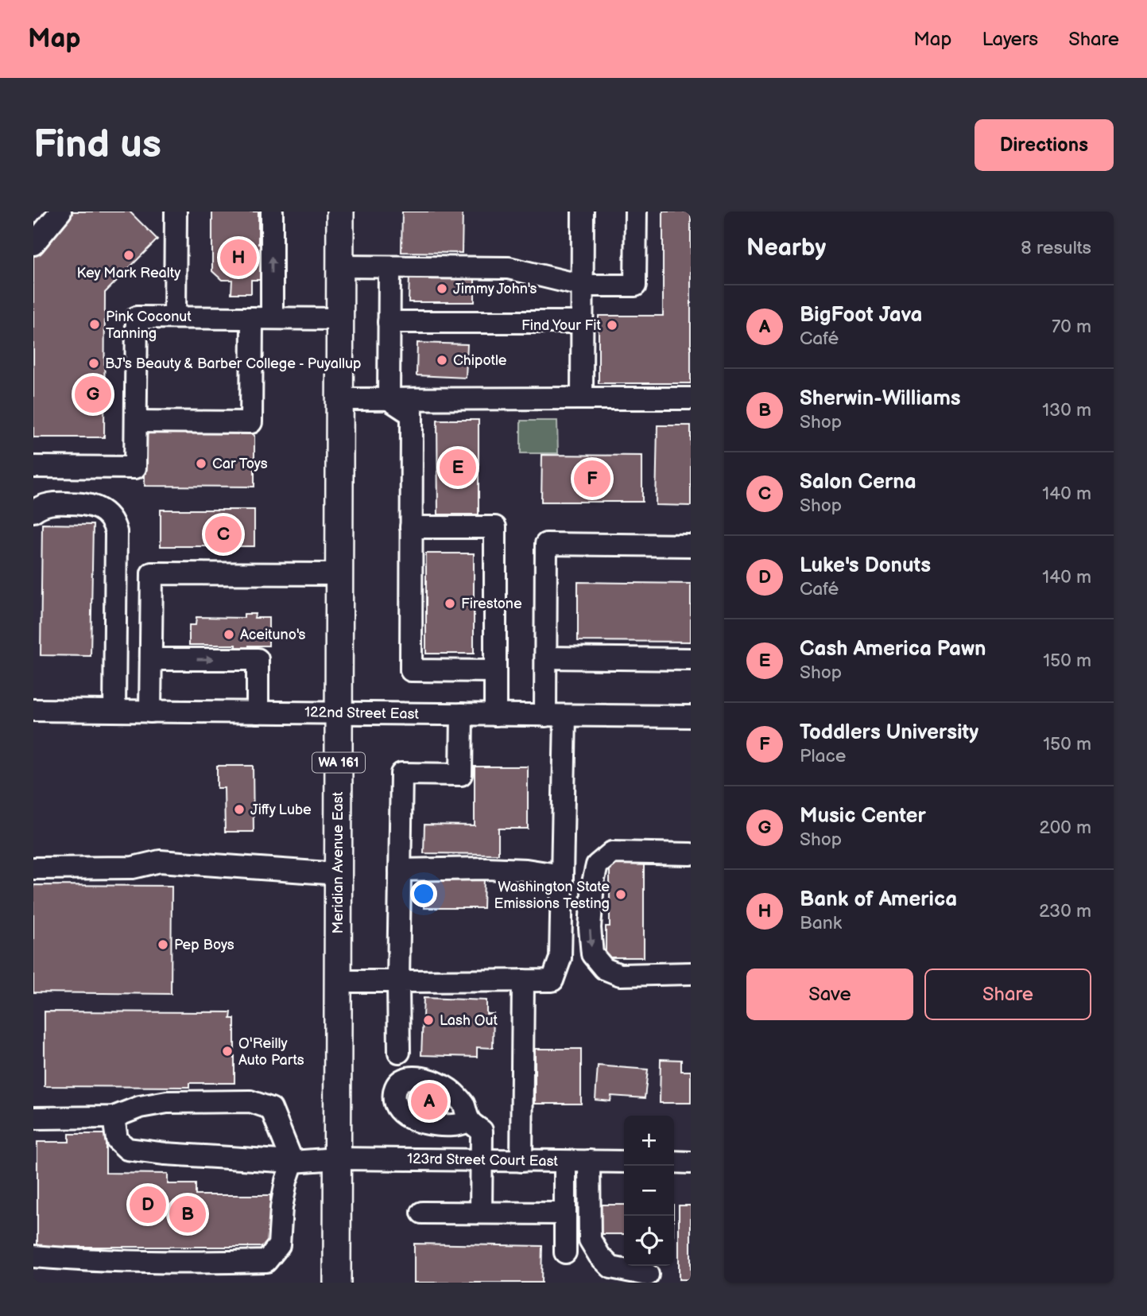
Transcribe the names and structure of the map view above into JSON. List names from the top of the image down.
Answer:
{
  "streets": {
    "main road": ["WA 161", "Meridian Avenue East"],
    "street": ["122nd Street East", "123rd Street Court East"]
  },
  "crossings": [
    ["122nd Street East", "Meridian Avenue East"],
    ["WA 161", "Meridian Avenue East"],
    ["Meridian Avenue East", "123rd Street Court East"]
  ],
  "places": [
    "Key Mark Realty",
    "Jimmy John's",
    "Pink Coconut Tanning",
    "Find Your Fit",
    "Chipotle",
    "BJ's Beauty & Barber College - Puyallup",
    "Car Toys",
    "Firestone",
    "Aceituno's",
    "Jiffy Lube",
    "Washington State Emissions Testing",
    "Pep Boys",
    "Lash Out",
    "O'Reilly Auto Parts"
  ],
  "page": {
    "header": "Map",
    "nav": ["Map", "Layers", "Share"],
    "buttons": [
      "Directions",
      ["Save", "Share"]
    ],
    "title": "Find us",
    "heading": ["Nearby", "8 results"],
    "pins": [
      "H",
      "G",
      "E",
      "F",
      "C",
      "A",
      "D",
      "B"
    ],
    "list": [
      {
        "mark": "A",
        "name": "BigFoot Java",
        "note": "Café",
        "value": "70 m"
      },
      {
        "mark": "B",
        "name": "Sherwin-Williams",
        "note": "Shop",
        "value": "130 m"
      },
      {
        "mark": "C",
        "name": "Salon Cerna",
        "note": "Shop",
        "value": "140 m"
      },
      {
        "mark": "D",
        "name": "Luke's Donuts",
        "note": "Café",
        "value": "140 m"
      },
      {
        "mark": "E",
        "name": "Cash America Pawn",
        "note": "Shop",
        "value": "150 m"
      },
      {
        "mark": "F",
        "name": "Toddlers University",
        "note": "Place",
        "value": "150 m"
      },
      {
        "mark": "G",
        "name": "Music Center",
        "note": "Shop",
        "value": "200 m"
      },
      {
        "mark": "H",
        "name": "Bank of America",
        "note": "Bank",
        "value": "230 m"
      }
    ],
    "map_buttons": ["+", "−"]
  }
}
